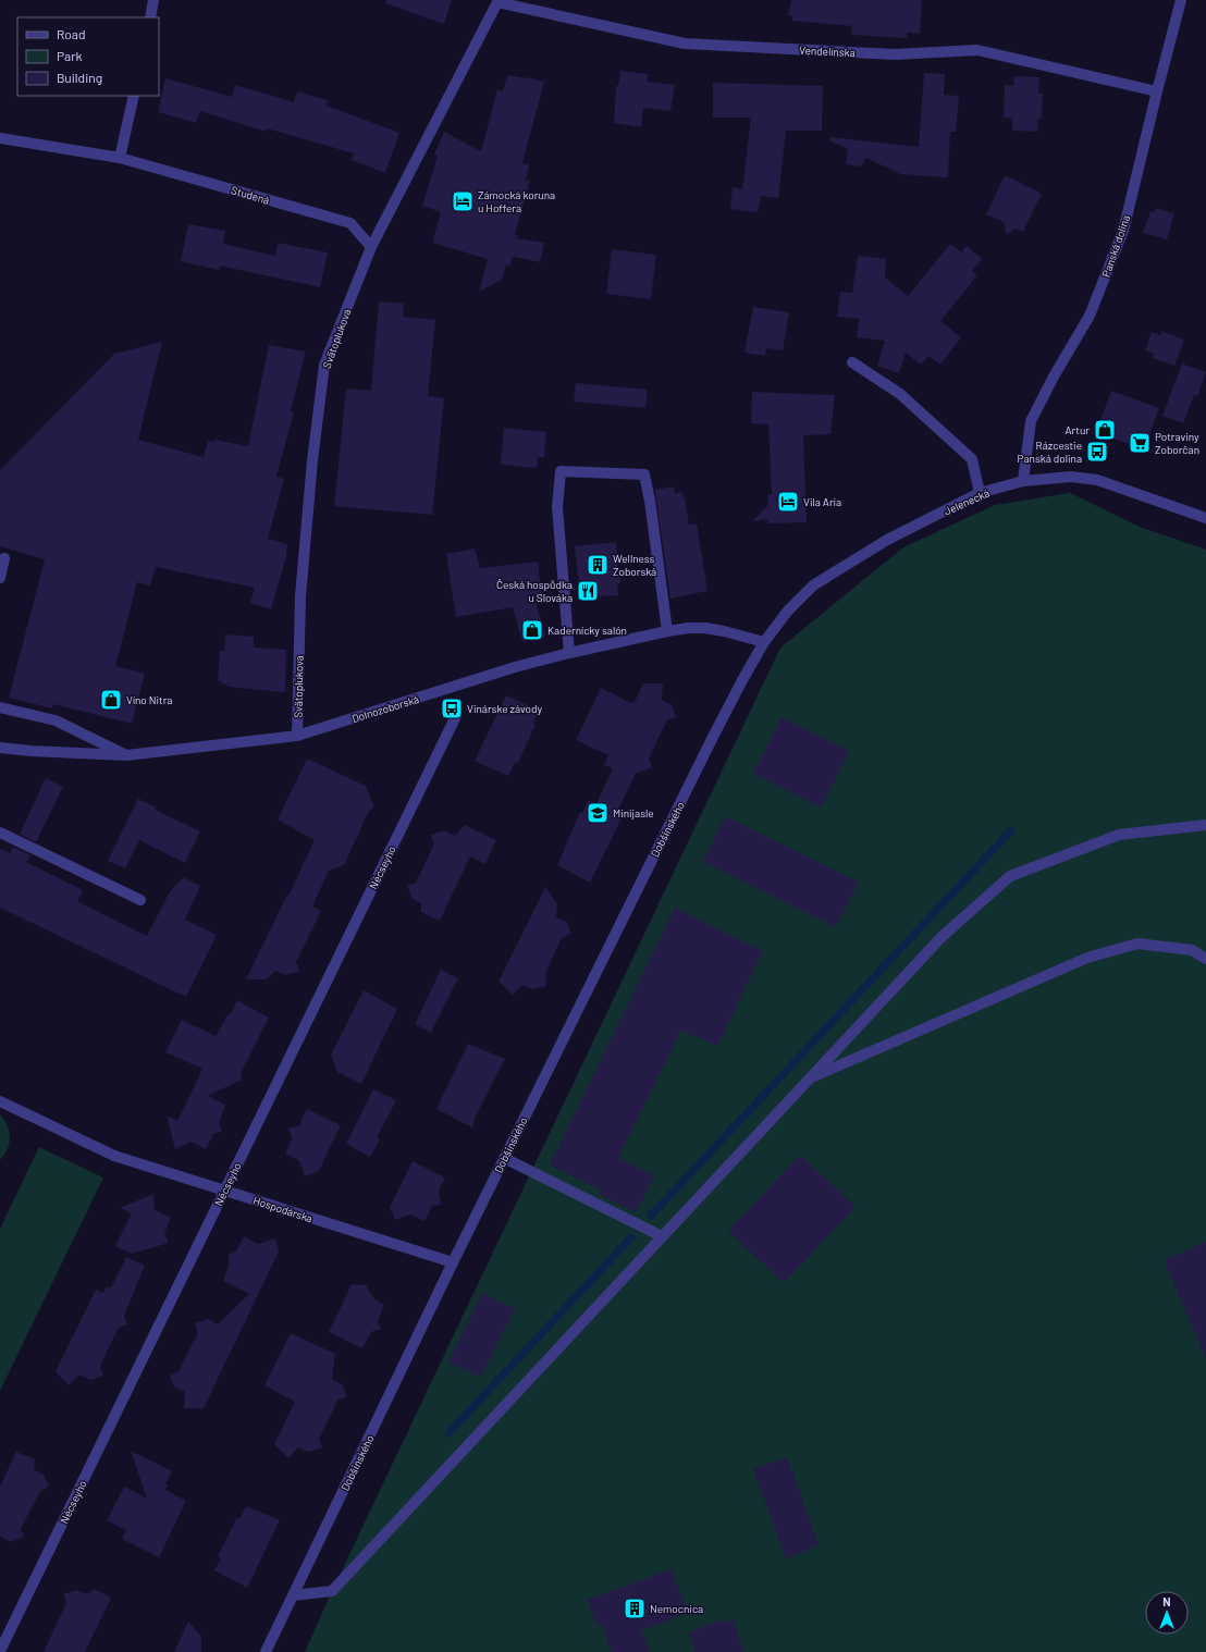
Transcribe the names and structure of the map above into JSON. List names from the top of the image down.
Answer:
{
  "streets": {
    "street": [
      "Vendelínska",
      "Studená",
      "Panská dolina",
      "Svätoplukova",
      "Jelenecká",
      "Dolnozoborská",
      "Dobšinského",
      "Nécseyho",
      "Hospodárska"
    ]
  },
  "crossings": [
    ["Vendelínska", "Panská dolina"],
    ["Vendelínska", "Svätoplukova"],
    ["Studená", "Svätoplukova"],
    ["Panská dolina", "Jelenecká"],
    ["Svätoplukova", "Dolnozoborská"],
    ["Jelenecká", "Dolnozoborská"],
    ["Jelenecká", "Dobšinského"],
    ["Dolnozoborská", "Dobšinského"],
    ["Dobšinského", "Hospodárska"],
    ["Nécseyho", "Hospodárska"]
  ],
  "places": {
    "hotel": ["Zámocká koruna u Hoffera", "Vila Aria"],
    "shop": ["Artur", "Kadernícky salón", "Víno Nitra"],
    "supermarket": ["Potraviny Zoborčan"],
    "bus stop": ["Rázcestie Panská dolina", "Vinárske závody"],
    "building": ["Wellness Zoborská", "Nemocnica"],
    "restaurant": ["Česká hospůdka u Slováka"],
    "school or university": ["Minijasle"]
  },
  "legend": ["Road", "Park", "Building"],
  "north": "top"
}
